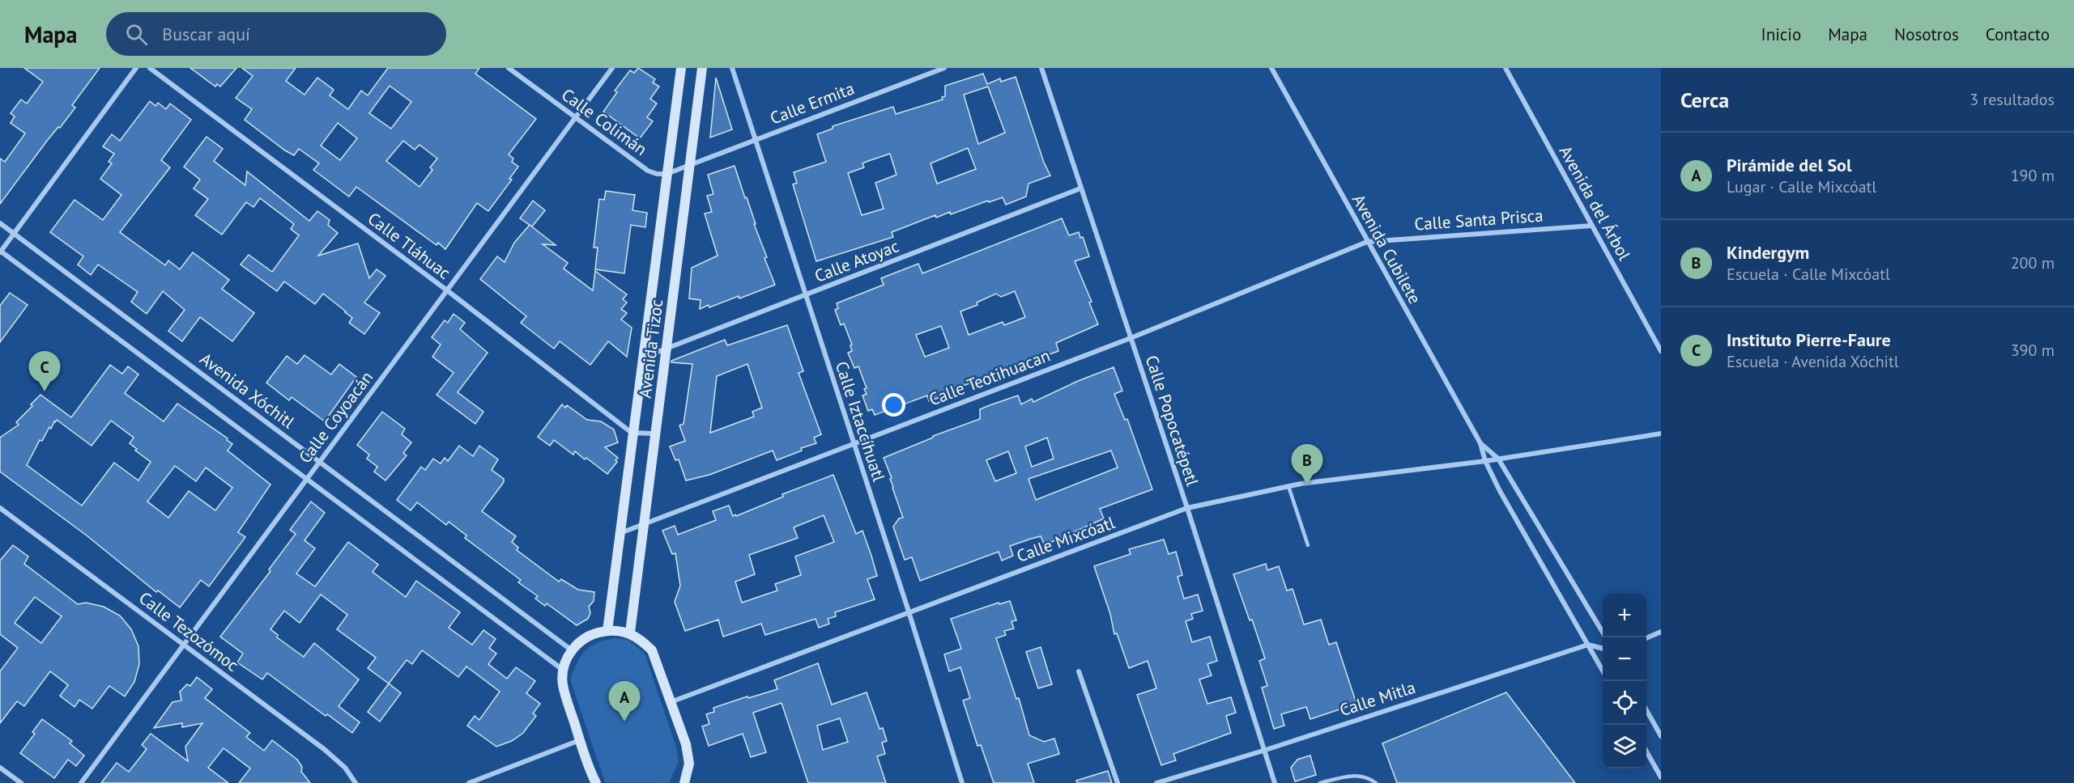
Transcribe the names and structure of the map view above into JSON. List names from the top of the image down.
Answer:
{
  "streets": {
    "main road": ["Avenida Tizoc"],
    "street": [
      "Calle Ermita",
      "Calle Colimán",
      "Avenida del Árbol",
      "Calle Santa Prisca",
      "Calle Tláhuac",
      "Avenida Cubilete",
      "Calle Atoyac",
      "Calle Teotihuacan",
      "Avenida Xóchitl",
      "Calle Coyoacán",
      "Calle Popocatépetl",
      "Calle Iztaccíhuatl",
      "Calle Mixcóatl",
      "Calle Tezozómoc",
      "Calle Mitla"
    ]
  },
  "crossings": [
    ["Calle Ermita", "Avenida Tizoc"],
    ["Calle Ermita", "Calle Iztaccíhuatl"],
    ["Calle Colimán", "Avenida Tizoc"],
    ["Calle Colimán", "Calle Coyoacán"],
    ["Avenida del Árbol", "Calle Santa Prisca"],
    ["Calle Santa Prisca", "Avenida Cubilete"],
    ["Calle Santa Prisca", "Calle Teotihuacan"],
    ["Calle Tláhuac", "Avenida Tizoc"],
    ["Calle Tláhuac", "Calle Coyoacán"],
    ["Avenida Cubilete", "Calle Teotihuacan"],
    ["Avenida Cubilete", "Calle Mixcóatl"],
    ["Avenida Cubilete", "Calle Mitla"],
    ["Calle Atoyac", "Avenida Tizoc"],
    ["Calle Atoyac", "Calle Popocatépetl"],
    ["Calle Atoyac", "Calle Iztaccíhuatl"],
    ["Avenida Tizoc", "Calle Teotihuacan"],
    ["Calle Teotihuacan", "Calle Popocatépetl"],
    ["Calle Teotihuacan", "Calle Iztaccíhuatl"],
    ["Avenida Xóchitl", "Calle Coyoacán"],
    ["Calle Coyoacán", "Calle Tezozómoc"],
    ["Calle Popocatépetl", "Calle Mixcóatl"],
    ["Calle Popocatépetl", "Calle Mitla"],
    ["Calle Iztaccíhuatl", "Calle Mixcóatl"]
  ],
  "page": {
    "header": "Mapa",
    "search": "Buscar aquí",
    "nav": [
      "Inicio",
      "Mapa",
      "Nosotros",
      "Contacto"
    ],
    "heading": ["Cerca", "3 resultados"],
    "list": [
      {
        "mark": "A",
        "name": "Pirámide del Sol",
        "note": "Lugar · Calle Mixcóatl",
        "value": "190 m"
      },
      {
        "mark": "B",
        "name": "Kindergym",
        "note": "Escuela · Calle Mixcóatl",
        "value": "200 m"
      },
      {
        "mark": "C",
        "name": "Instituto Pierre-Faure",
        "note": "Escuela · Avenida Xóchitl",
        "value": "390 m"
      }
    ],
    "pins": ["C", "B", "A"],
    "map_buttons": ["+", "−"]
  }
}
